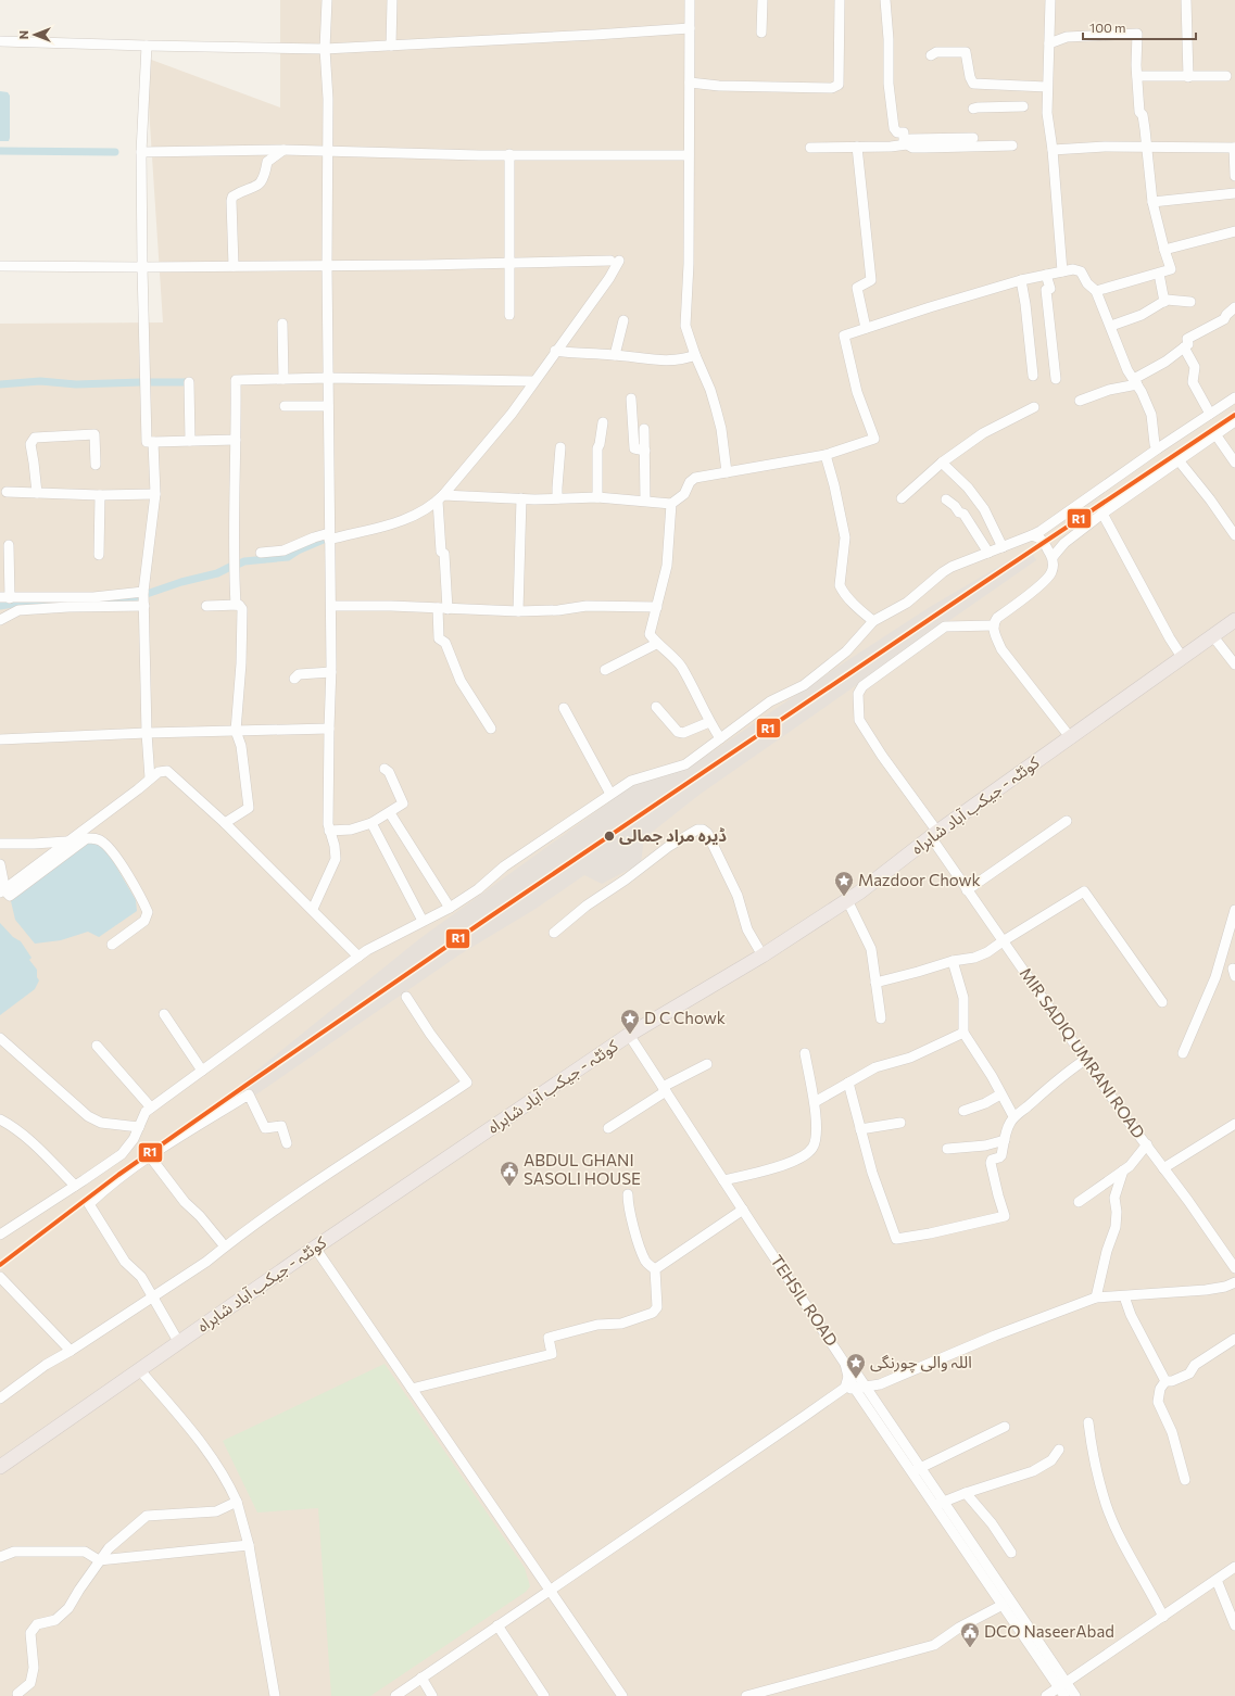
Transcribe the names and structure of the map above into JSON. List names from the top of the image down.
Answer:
{
  "streets": {
    "highway": ["کوئٹہ - جیکب آباد شاہراہ"],
    "street": ["MIR SADIQ UMRANI ROAD", "TEHSIL ROAD"]
  },
  "crossings": [
    ["کوئٹہ - جیکب آباد شاہراہ", "MIR SADIQ UMRANI ROAD"],
    ["کوئٹہ - جیکب آباد شاہراہ", "TEHSIL ROAD"]
  ],
  "places": {
    "other": ["ڈیرہ مراد جمالی"],
    "place": ["Mazdoor Chowk", "D C Chowk", "اللہ والی چورنگی"],
    "public building": ["ABDUL GHANI SASOLI HOUSE", "DCO NaseerAbad"]
  },
  "lines": ["transit line R1"],
  "scale_bar": "100 m",
  "north": "left"
}
